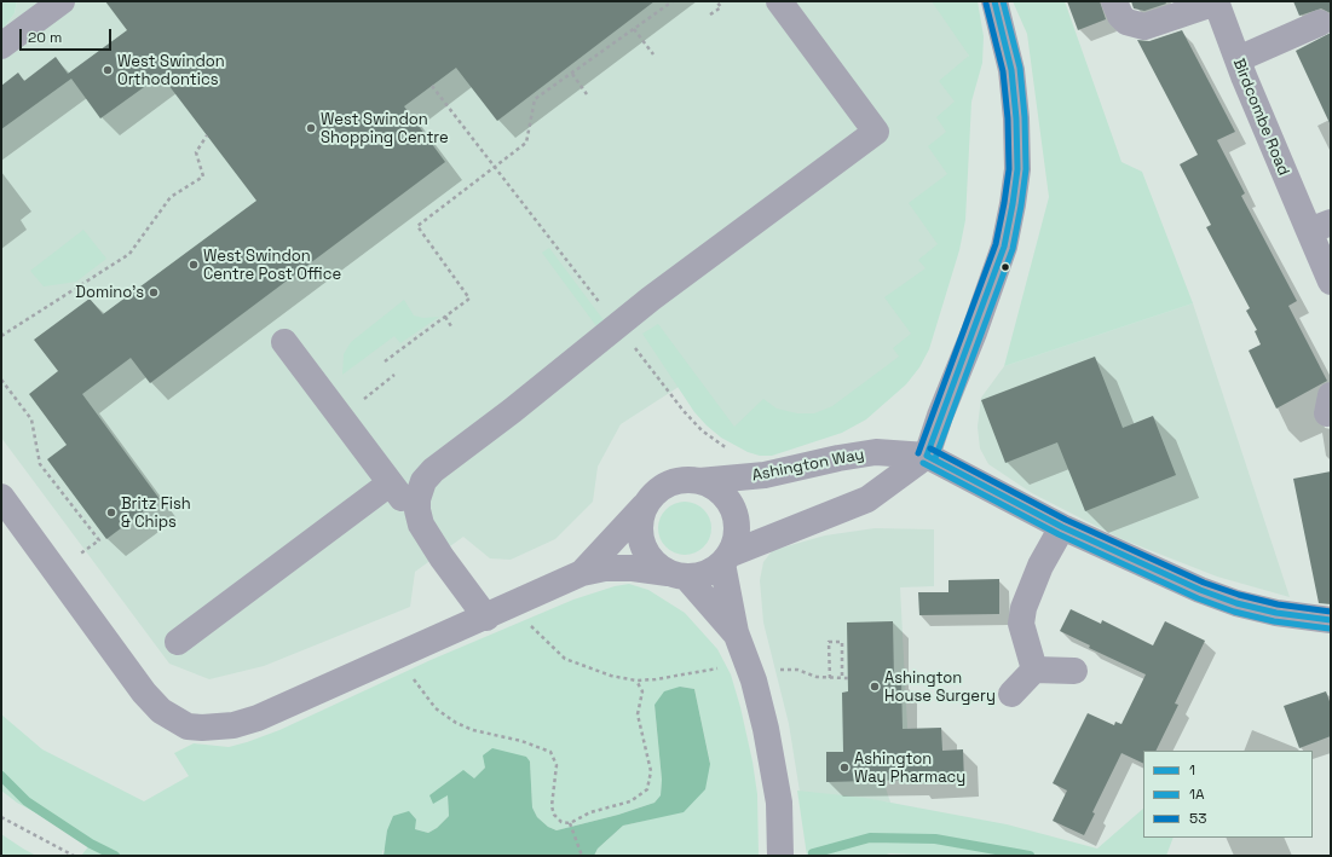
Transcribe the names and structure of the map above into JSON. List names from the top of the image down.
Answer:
{
  "streets": {
    "street": ["Birdcombe Road", "Ashington Way"]
  },
  "places": [
    "West Swindon Orthodontics",
    "West Swindon Shopping Centre",
    "West Swindon Centre Post Office",
    "Domino's",
    "Britz Fish & Chips",
    "Ashington House Surgery",
    "Ashington Way Pharmacy"
  ],
  "lines": ["transit line 1", "transit line 1A", "transit line 53"],
  "legend": ["1", "1A", "53"],
  "scale_bar": "20 m"
}
